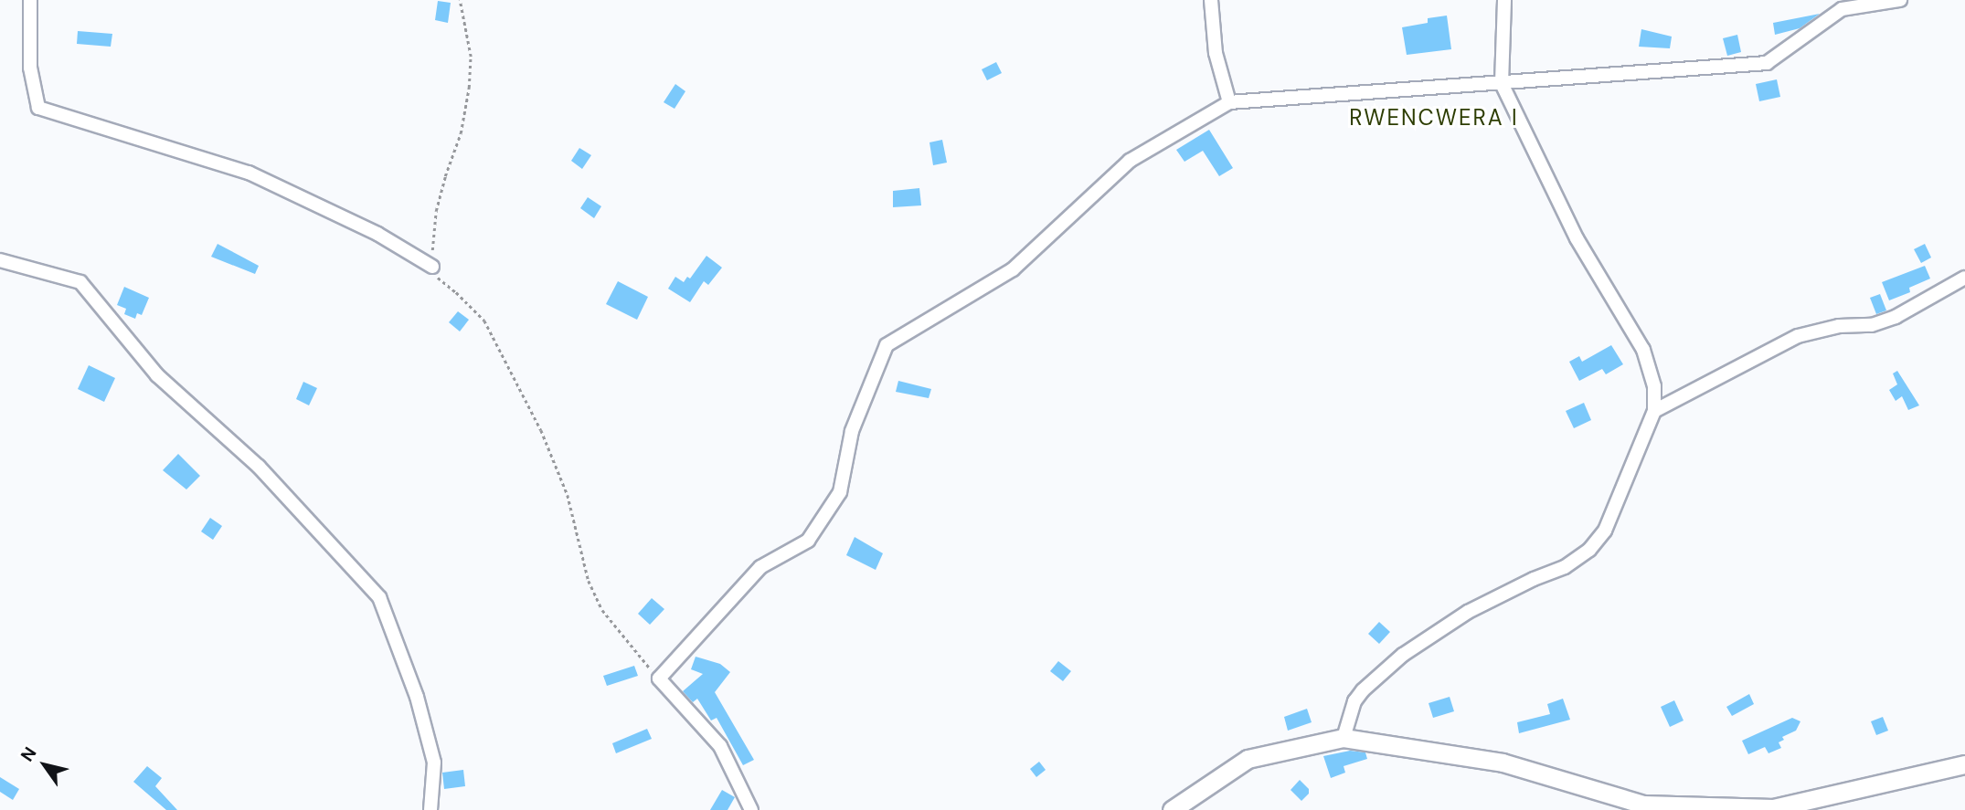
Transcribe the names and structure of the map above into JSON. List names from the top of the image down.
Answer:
{
  "districts": ["RWENCWERA I"],
  "north": "top left"
}
